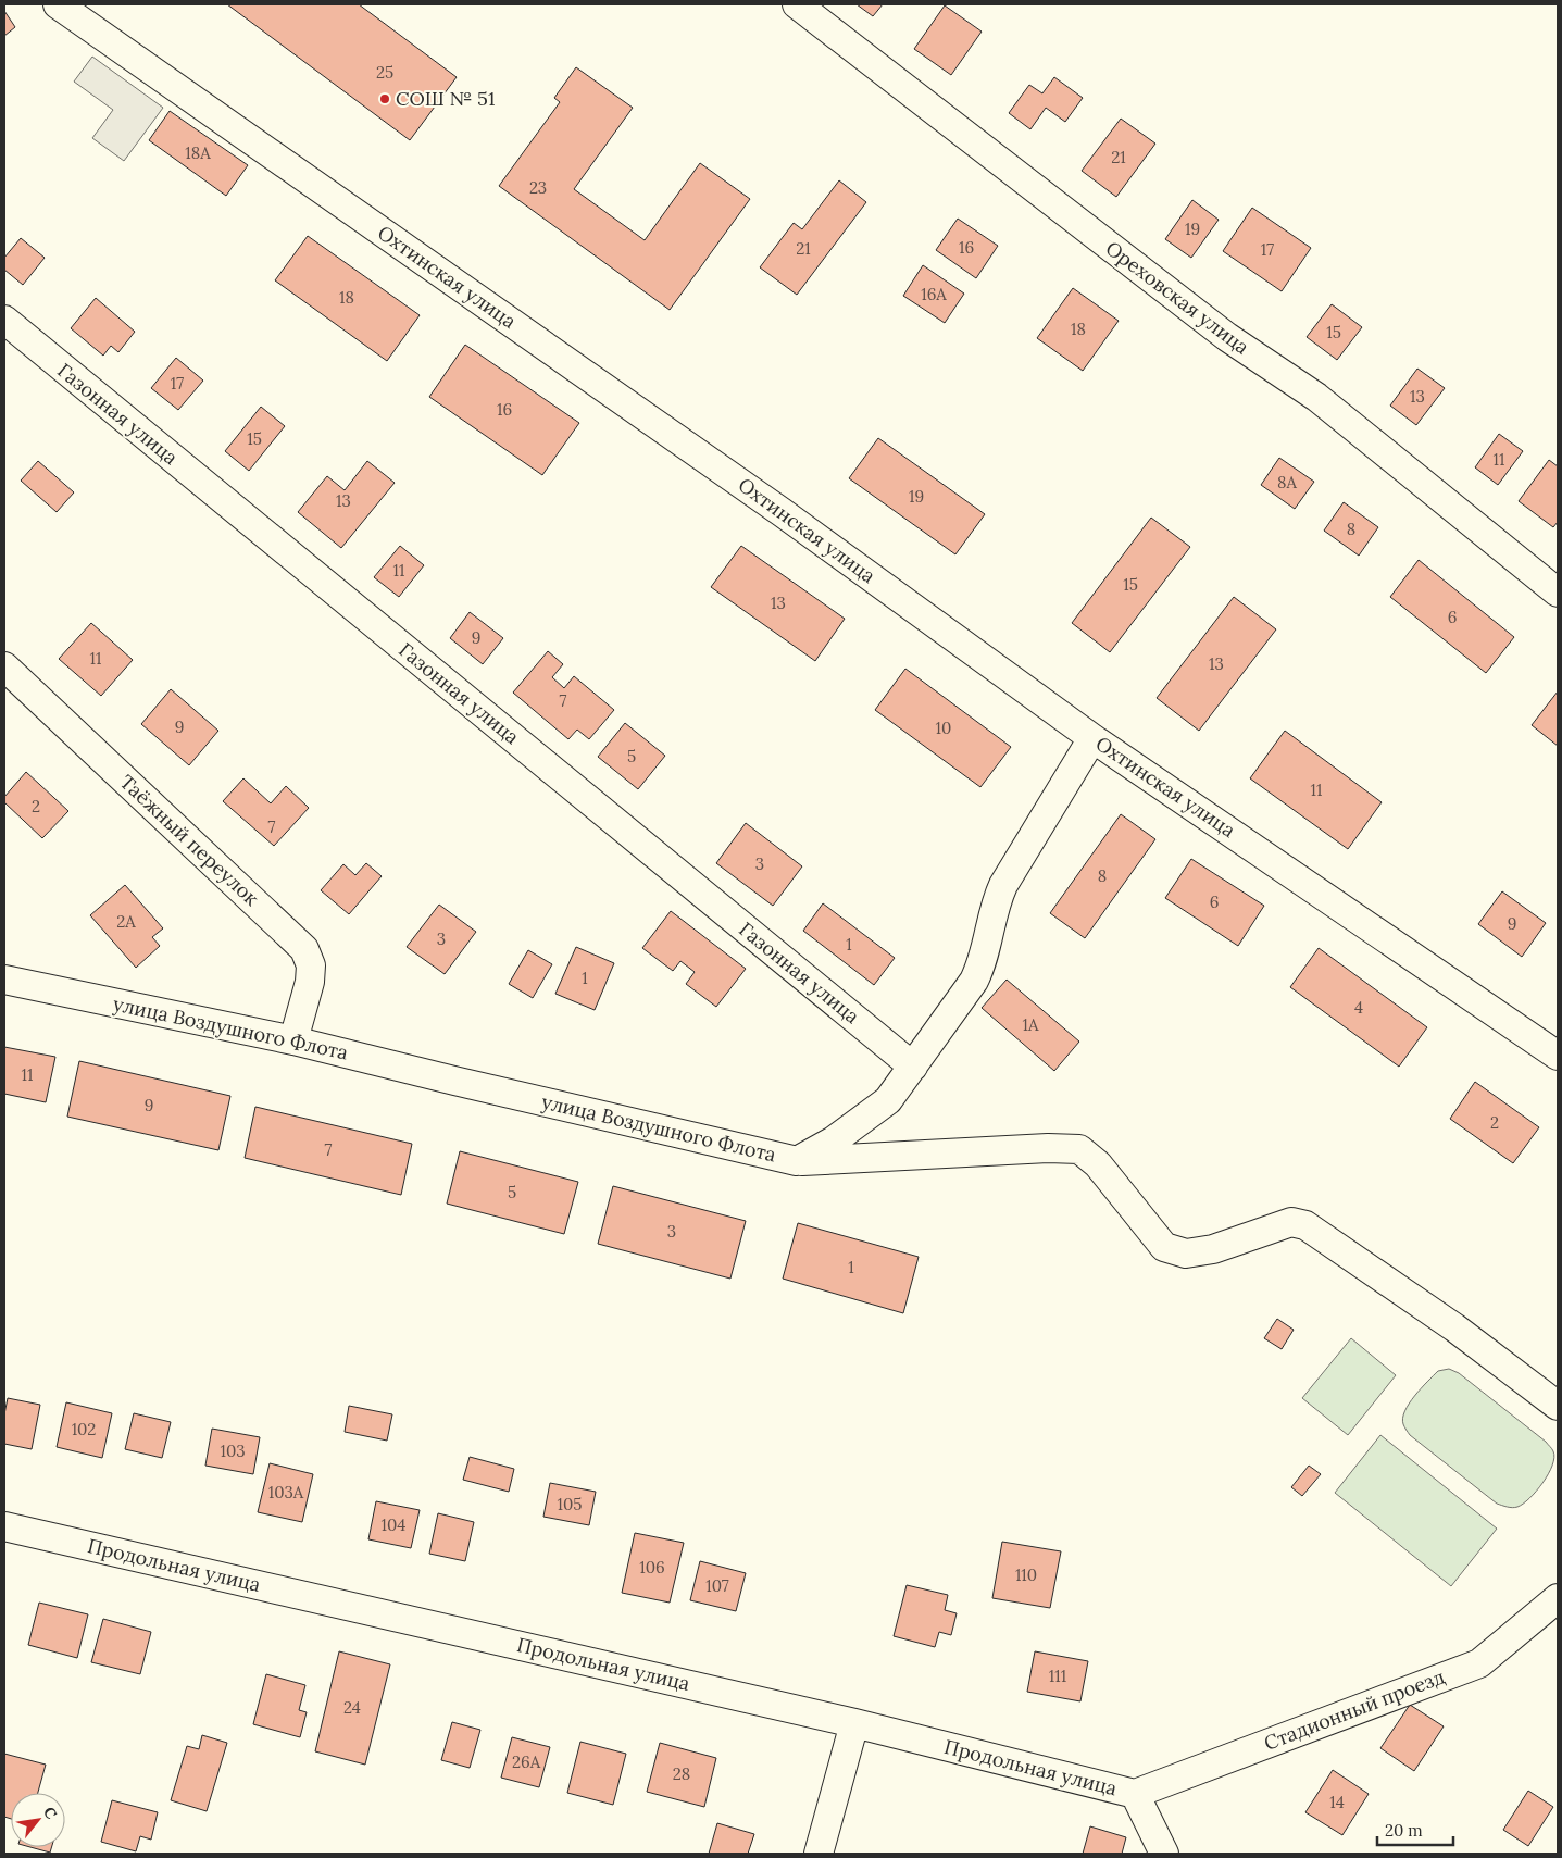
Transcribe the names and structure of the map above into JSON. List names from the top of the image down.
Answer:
{
  "streets": {
    "street": [
      "Охтинская улица",
      "Ореховская улица",
      "Газонная улица",
      "Таёжный переулок",
      "улица Воздушного Флота",
      "Продольная улица",
      "Стадионный проезд"
    ]
  },
  "crossings": [
    ["Охтинская улица", "улица Воздушного Флота"],
    ["Газонная улица", "улица Воздушного Флота"],
    ["Таёжный переулок", "улица Воздушного Флота"],
    ["Продольная улица", "Стадионный проезд"]
  ],
  "places": ["СОШ № 51"],
  "house_numbers": [
    "25",
    "18А",
    "21",
    "23",
    "19",
    "16",
    "21",
    "17",
    "16А",
    "18",
    "18",
    "15",
    "17",
    "13",
    "16",
    "15",
    "11",
    "8А",
    "19",
    "13",
    "8",
    "11",
    "15",
    "13",
    "6",
    "9",
    "11",
    "13",
    "7",
    "9",
    "10",
    "5",
    "11",
    "2",
    "7",
    "3",
    "8",
    "6",
    "2А",
    "9",
    "3",
    "1",
    "1",
    "4",
    "1А",
    "11",
    "9",
    "2",
    "7",
    "5",
    "3",
    "1",
    "102",
    "103",
    "103А",
    "105",
    "104",
    "106",
    "110",
    "107",
    "111",
    "24",
    "26А",
    "28",
    "14"
  ],
  "scale_bar": "20 m",
  "north": "top right"
}
